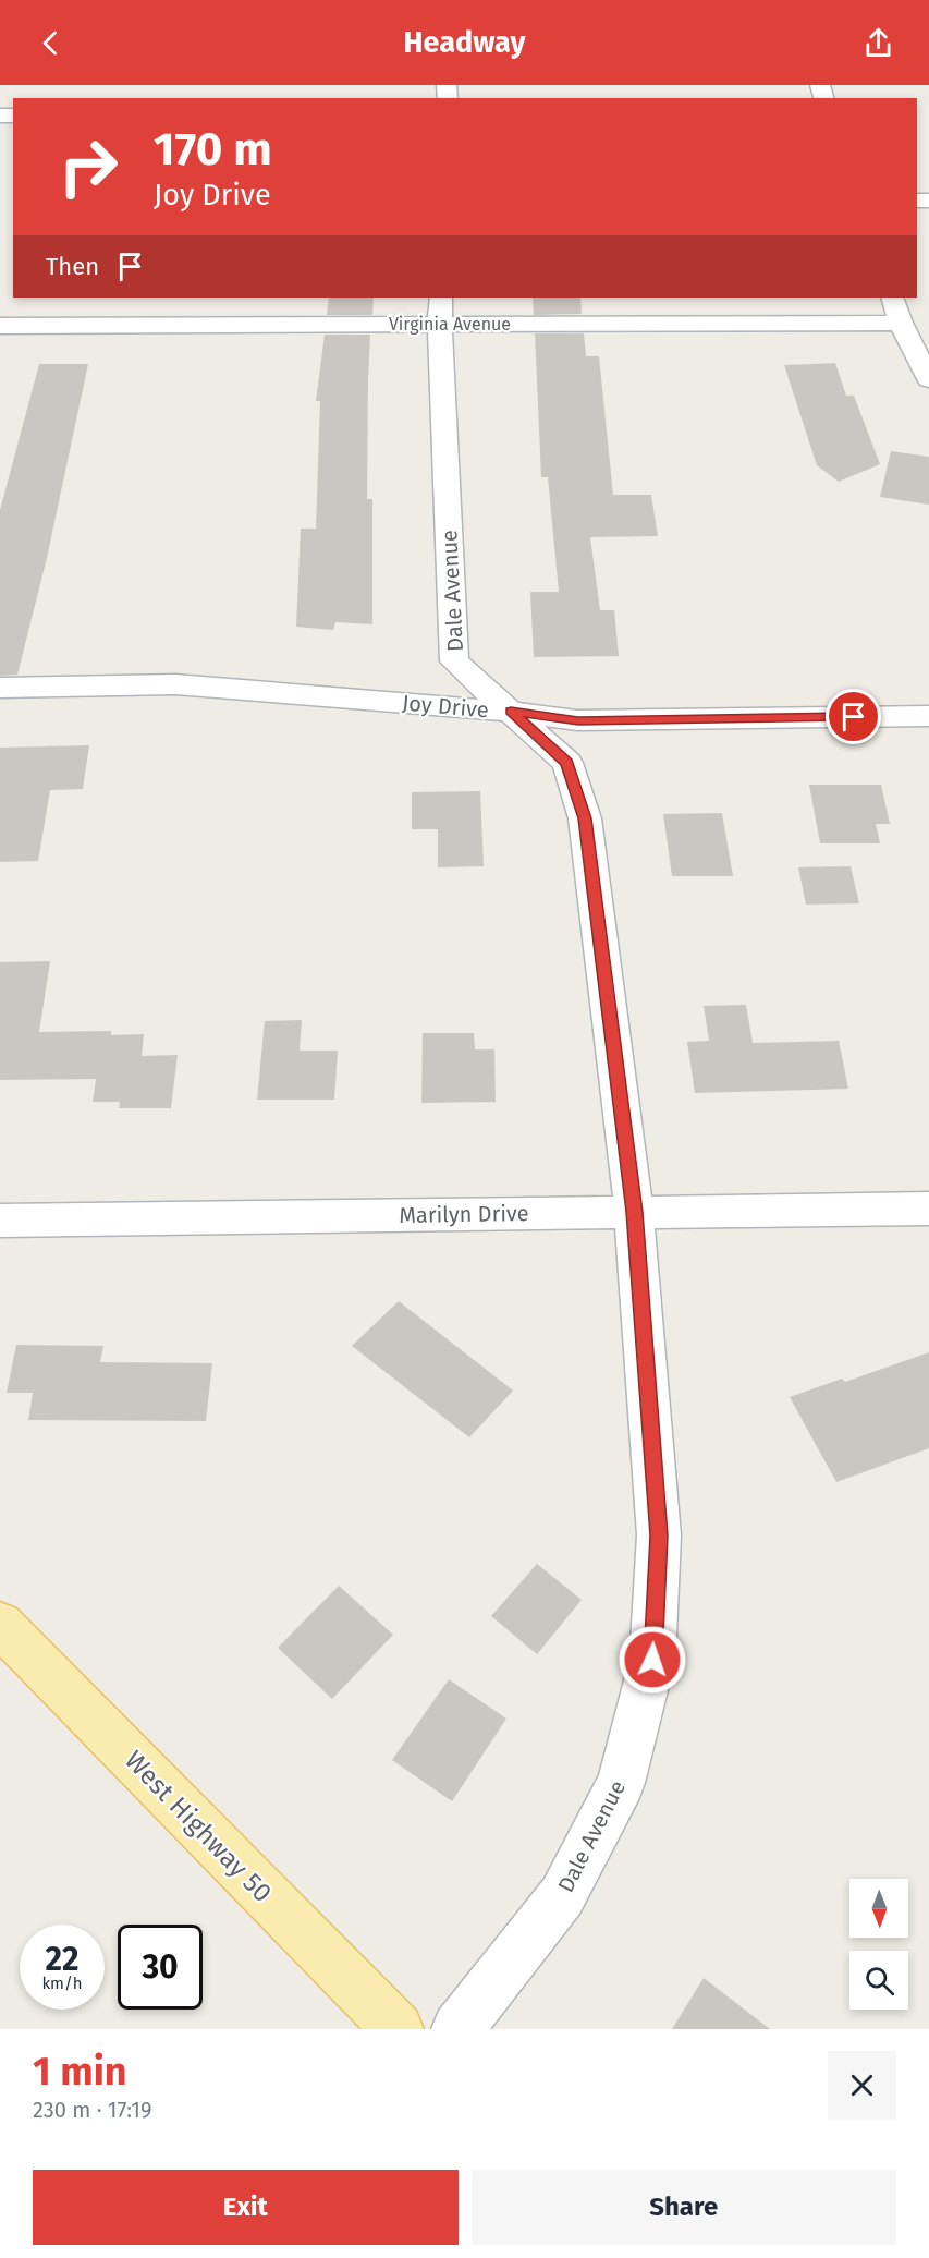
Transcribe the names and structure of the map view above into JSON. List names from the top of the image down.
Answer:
{
  "streets": {
    "main road": ["West Highway 50"],
    "street": [
      "Virginia Avenue",
      "Dale Avenue",
      "Joy Drive",
      "Marilyn Drive"
    ]
  },
  "crossings": [
    ["Virginia Avenue", "Dale Avenue"],
    ["Dale Avenue", "Joy Drive"],
    ["Dale Avenue", "Marilyn Drive"]
  ],
  "north": "bottom",
  "page": {
    "header": "Headway",
    "turn": ["170 m", "Joy Drive"],
    "then": "Then",
    "speed": "22 km/h",
    "limit": "30",
    "heading": ["1 min", "230 m · 17:19"],
    "buttons": ["Exit", "Share"]
  }
}
